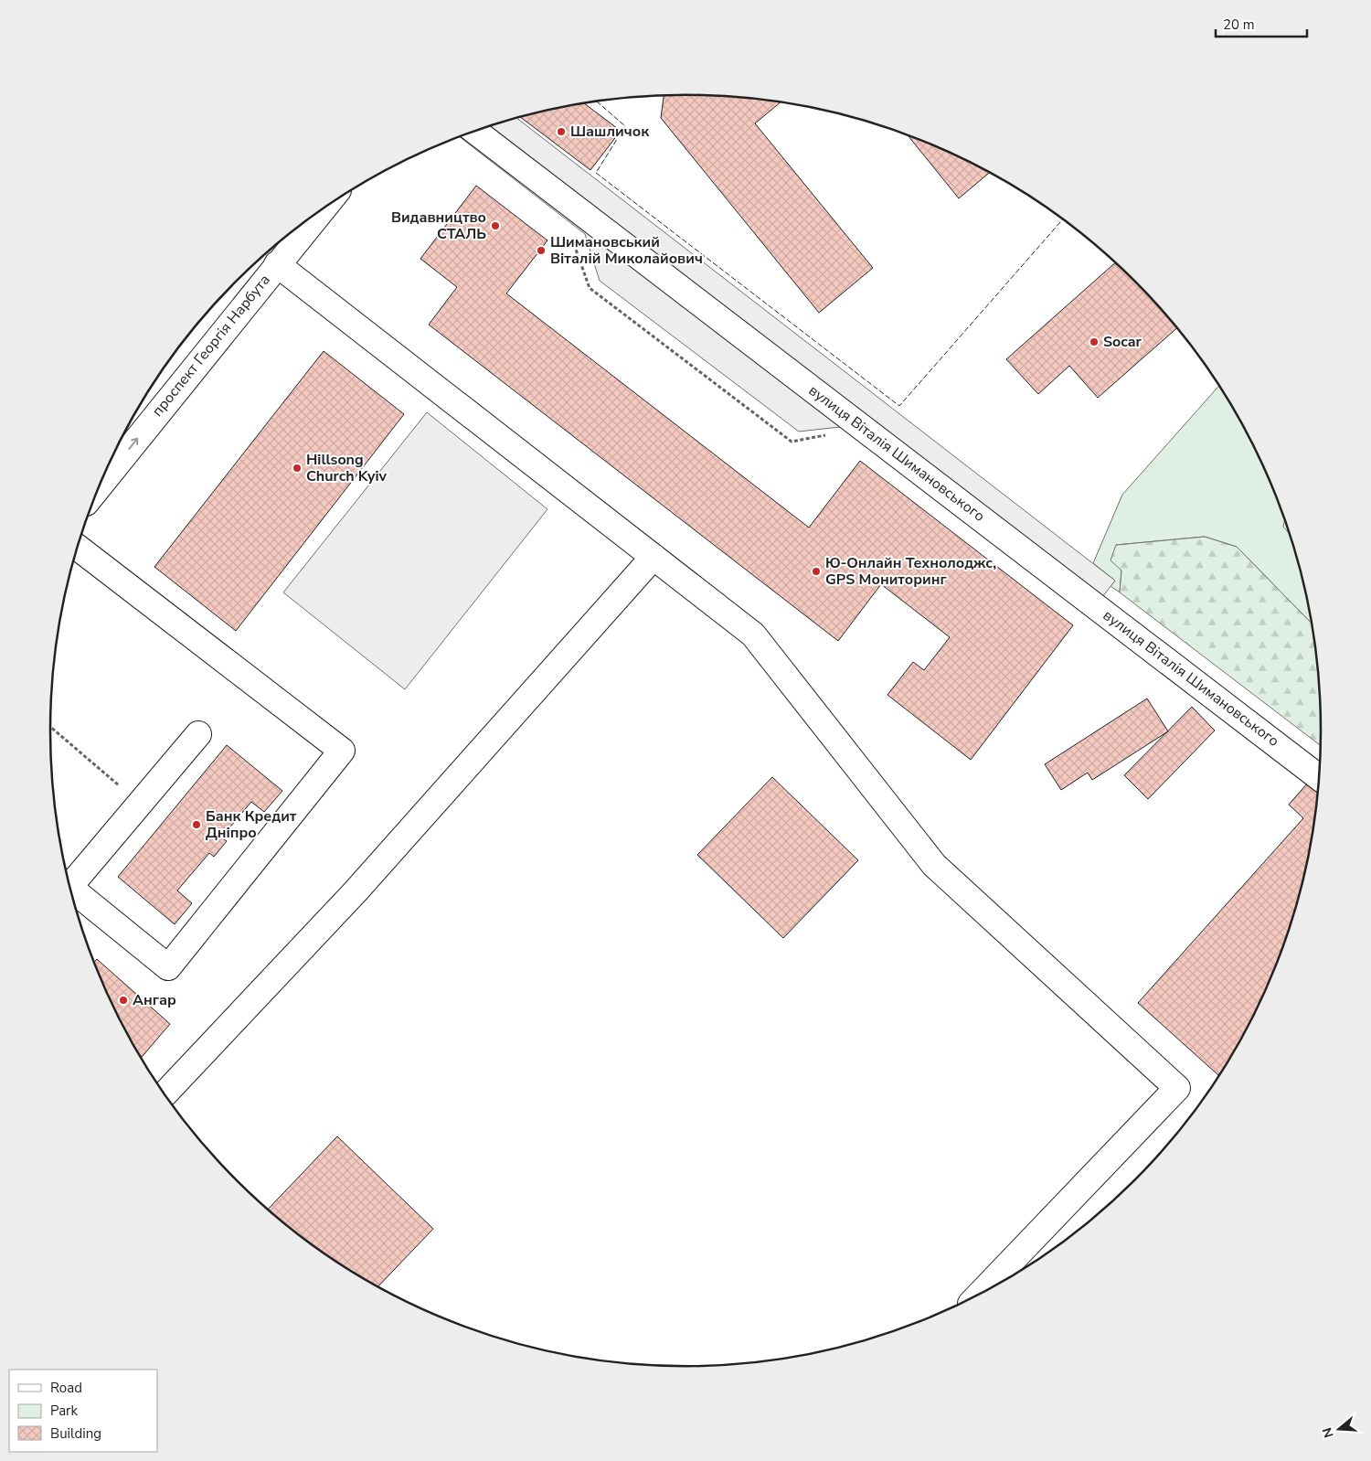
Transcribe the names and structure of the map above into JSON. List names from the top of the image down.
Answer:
{
  "streets": {
    "street": ["проспект Георгія Нарбута", "вулиця Віталія Шимановського"]
  },
  "one_way": ["проспект Георгія Нарбута"],
  "places": [
    "Шашличок",
    "Видавництво СТАЛЬ",
    "Шимановський Віталій Миколайович",
    "Socar",
    "Hillsong Church Kyiv",
    "Ю-Онлайн Технолоджс, GPS Мониторинг",
    "Банк Кредит Дніпро",
    "Ангар"
  ],
  "legend": ["Road", "Park", "Building"],
  "scale_bar": "20 m",
  "north": "left"
}
